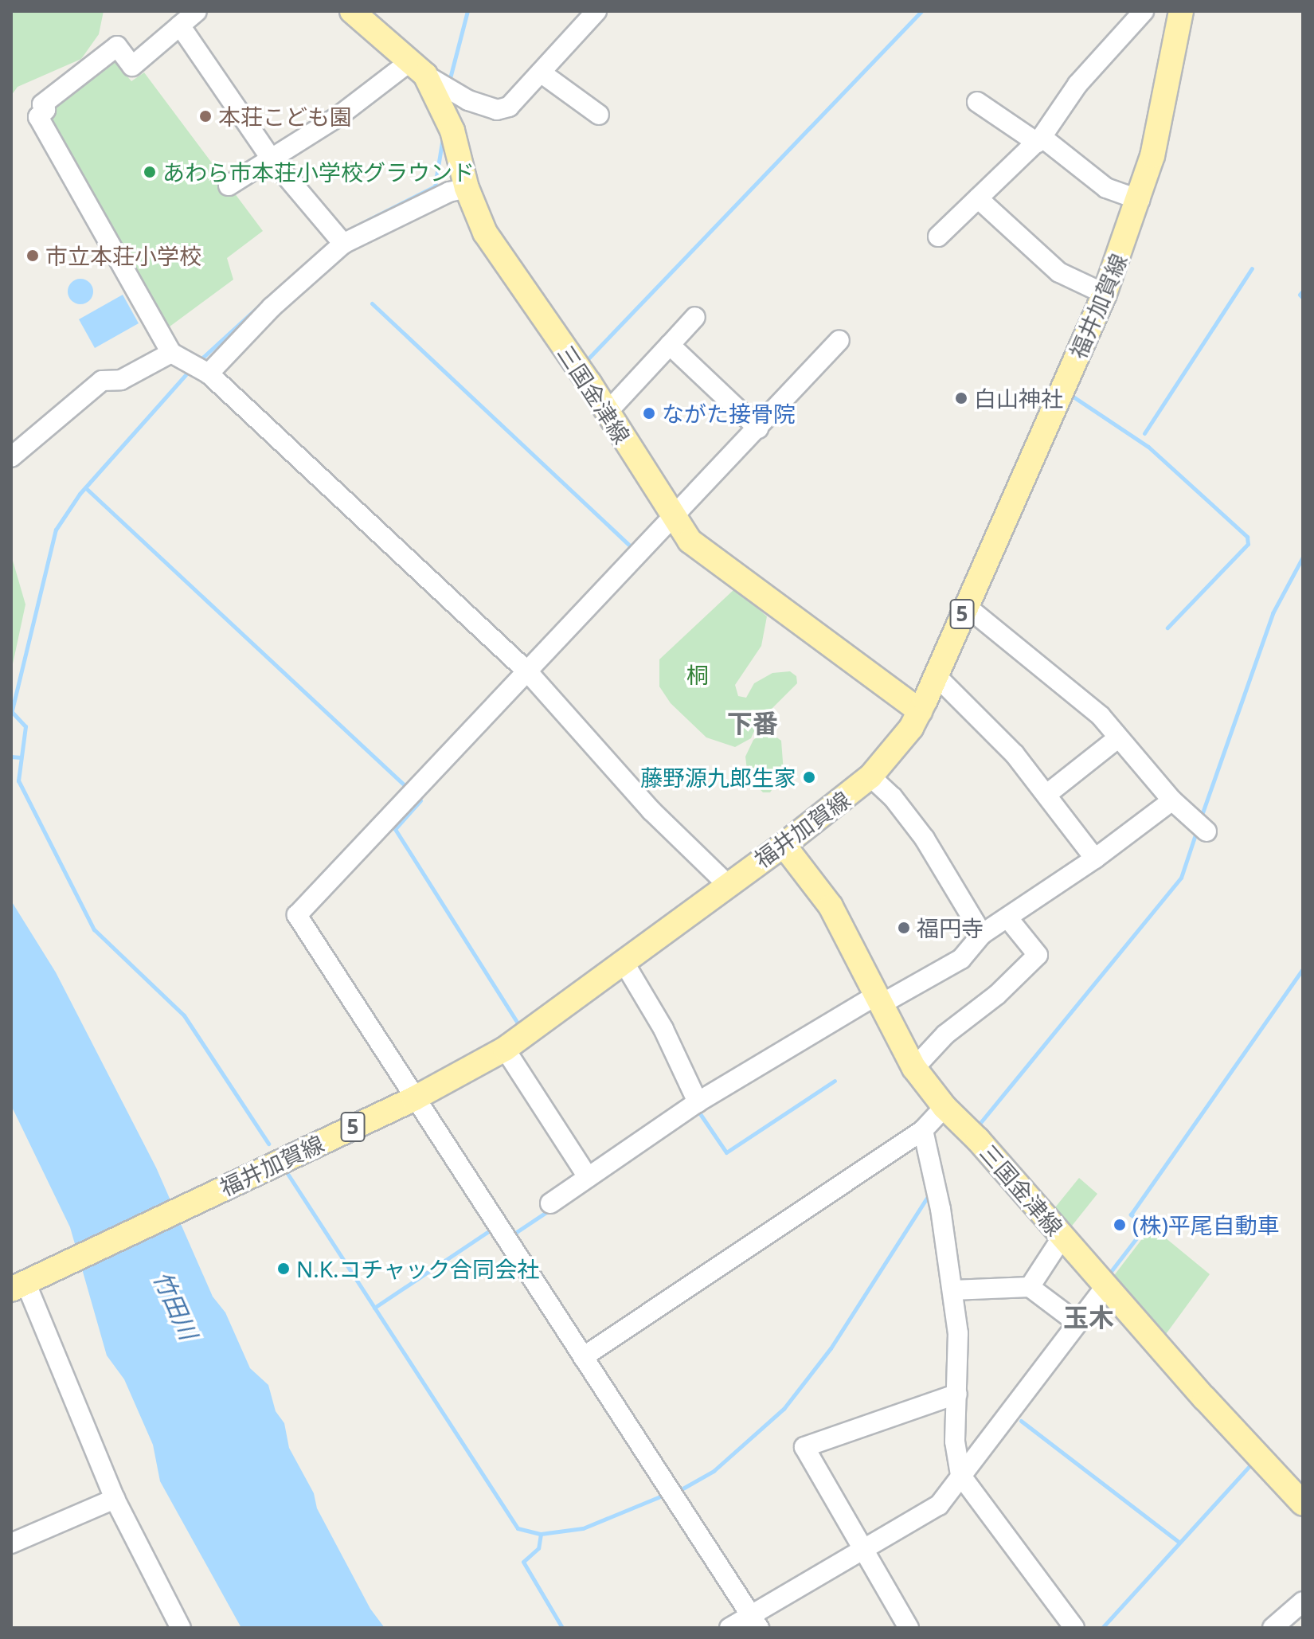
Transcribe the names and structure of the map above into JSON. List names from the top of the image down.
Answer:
{
  "streets": {
    "main road": ["福井加賀線", "三国金津線", "5"]
  },
  "crossings": [
    ["福井加賀線", "三国金津線"]
  ],
  "districts": ["下番", "玉木"],
  "water": ["竹田川"],
  "parks": ["桐"],
  "places": [
    "本荘こども園",
    "あわら市本荘小学校グラウンド",
    "市立本荘小学校",
    "白山神社",
    "ながた接骨院",
    "藤野源九郎生家",
    "福円寺",
    "(株)平尾自動車",
    "N.K.コチャック合同会社"
  ]
}
